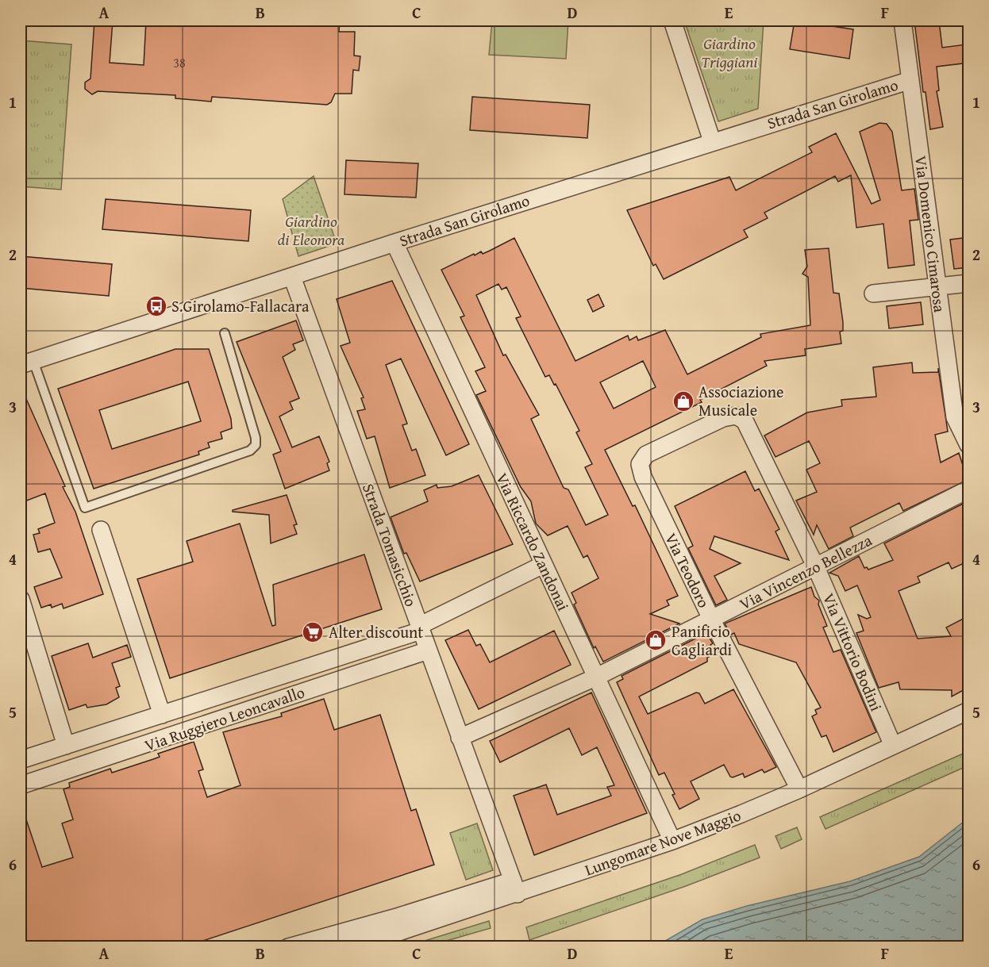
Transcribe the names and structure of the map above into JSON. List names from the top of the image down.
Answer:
{
  "streets": {
    "street": [
      "Strada San Girolamo",
      "Via Domenico Cimarosa",
      "Via Riccardo Zandonai",
      "Strada Tomasicchio",
      "Via Teodoro",
      "Via Vincenzo Bellezza",
      "Via Vittorio Bodini",
      "Via Ruggiero Leoncavallo",
      "Lungomare Nove Maggio"
    ]
  },
  "crossings": [
    ["Strada San Girolamo", "Via Domenico Cimarosa"],
    ["Strada San Girolamo", "Via Riccardo Zandonai"],
    ["Strada San Girolamo", "Strada Tomasicchio"],
    ["Via Riccardo Zandonai", "Via Vincenzo Bellezza"],
    ["Via Riccardo Zandonai", "Via Ruggiero Leoncavallo"],
    ["Via Riccardo Zandonai", "Lungomare Nove Maggio"],
    ["Strada Tomasicchio", "Via Vincenzo Bellezza"],
    ["Strada Tomasicchio", "Via Ruggiero Leoncavallo"],
    ["Strada Tomasicchio", "Lungomare Nove Maggio"],
    ["Via Teodoro", "Via Vincenzo Bellezza"],
    ["Via Teodoro", "Via Vittorio Bodini"],
    ["Via Teodoro", "Lungomare Nove Maggio"],
    ["Via Vincenzo Bellezza", "Via Vittorio Bodini"],
    ["Via Vittorio Bodini", "Lungomare Nove Maggio"]
  ],
  "parks": ["Giardino Triggiani", "Giardino di Eleonora"],
  "places": {
    "bus stop": ["S.Girolamo-Fallacara"],
    "shop": ["Associazione Musicale", "Panificio Gagliardi"],
    "supermarket": ["Alter discount"]
  },
  "house_numbers": ["38"],
  "grid": {
    "columns": [
      "A",
      "B",
      "C",
      "D",
      "E",
      "F"
    ],
    "rows": [
      "1",
      "2",
      "3",
      "4",
      "5",
      "6"
    ]
  }
}
